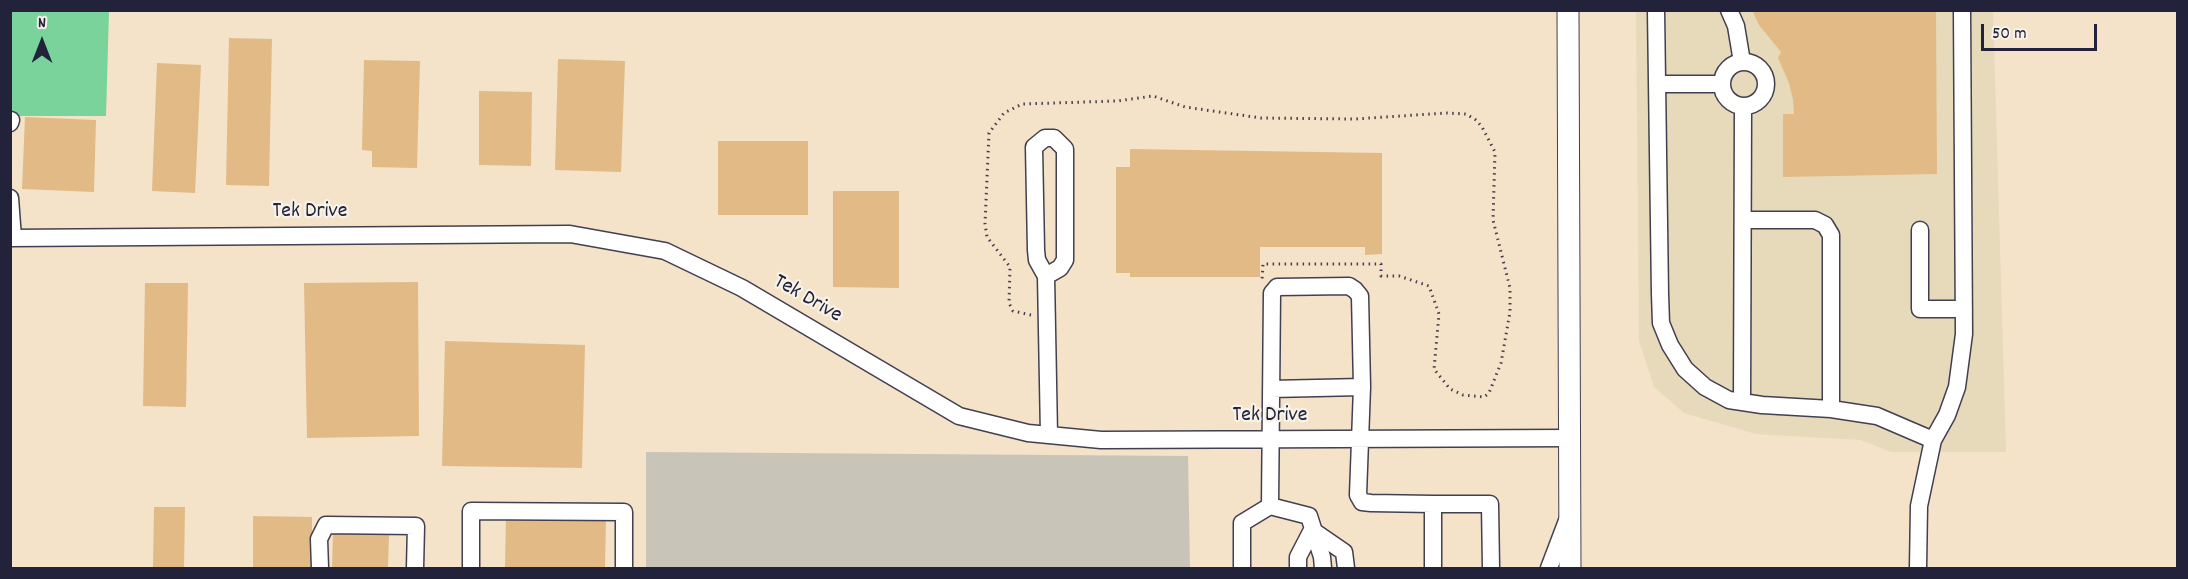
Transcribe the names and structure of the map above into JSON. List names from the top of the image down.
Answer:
{
  "streets": {
    "street": ["Tek Drive"]
  },
  "scale_bar": "50 m",
  "north": "top"
}
